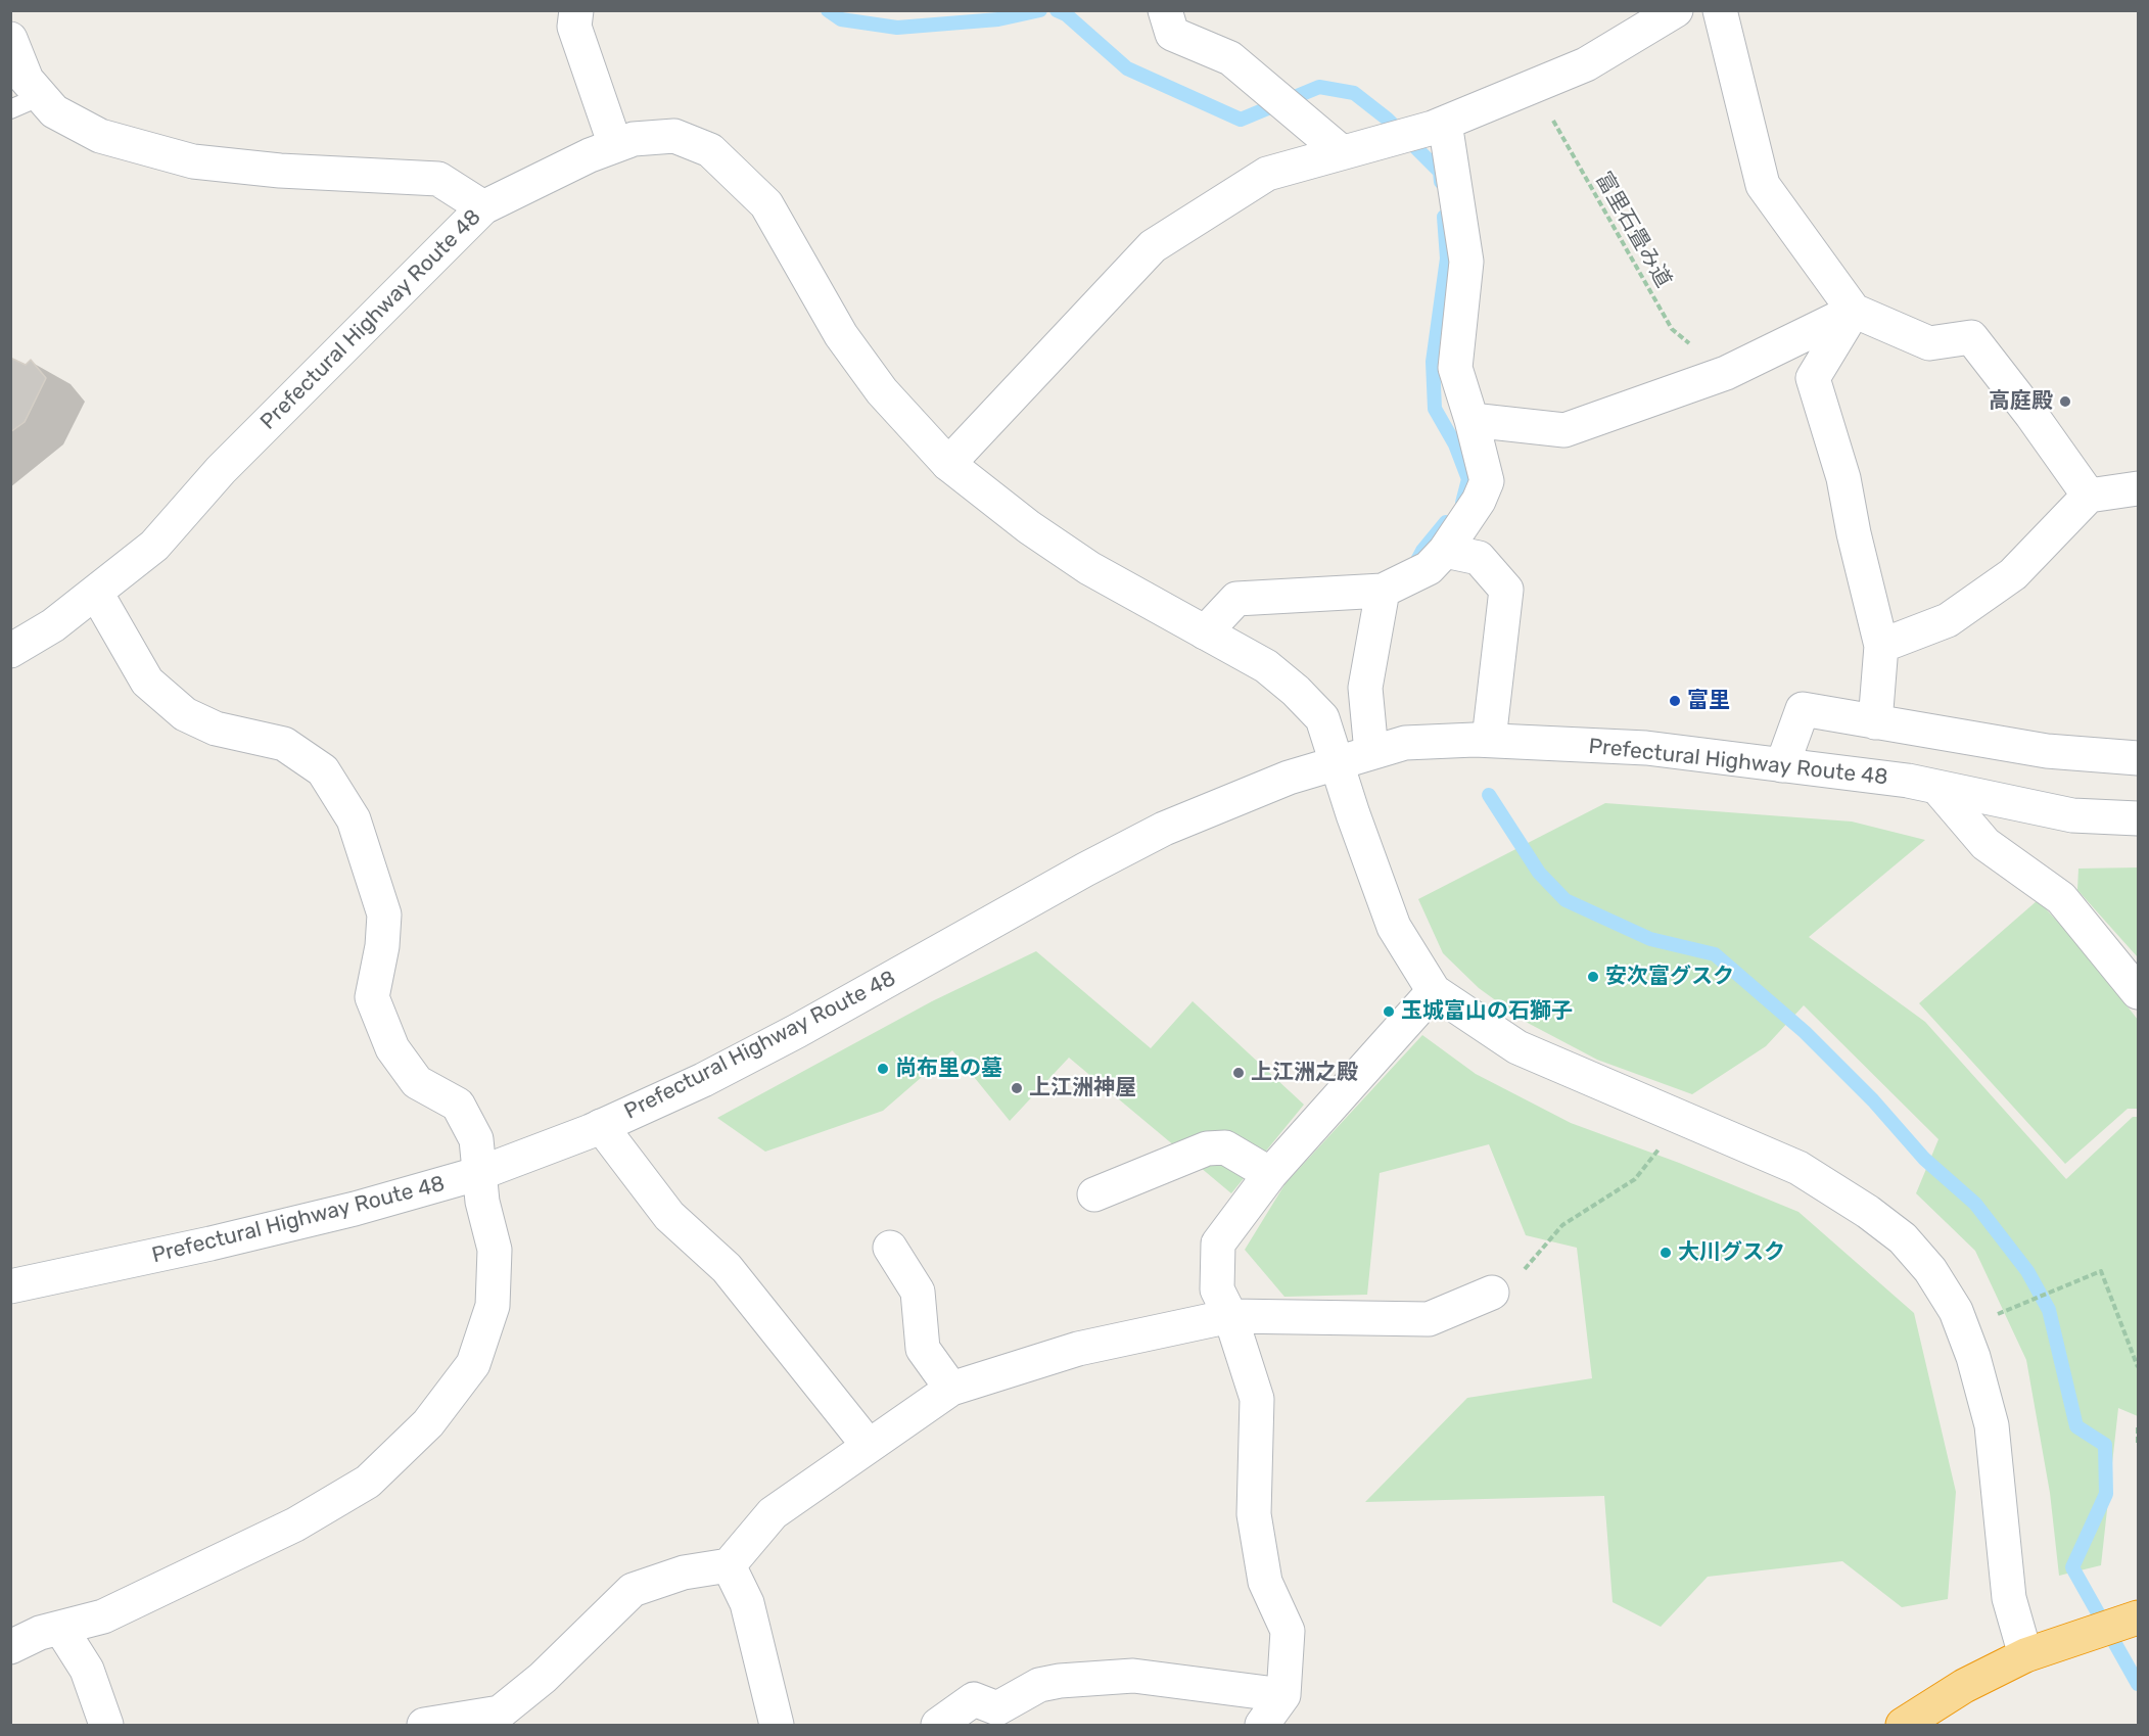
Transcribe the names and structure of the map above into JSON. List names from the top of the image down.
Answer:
{
  "streets": {
    "street": ["Prefectural Highway Route 48"],
    "path": ["富里石畳み道"]
  },
  "places": [
    "高庭殿",
    "富里",
    "安次富グスク",
    "玉城富山の石獅子",
    "尚布里の墓",
    "上江洲之殿",
    "上江洲神屋",
    "大川グスク"
  ]
}
